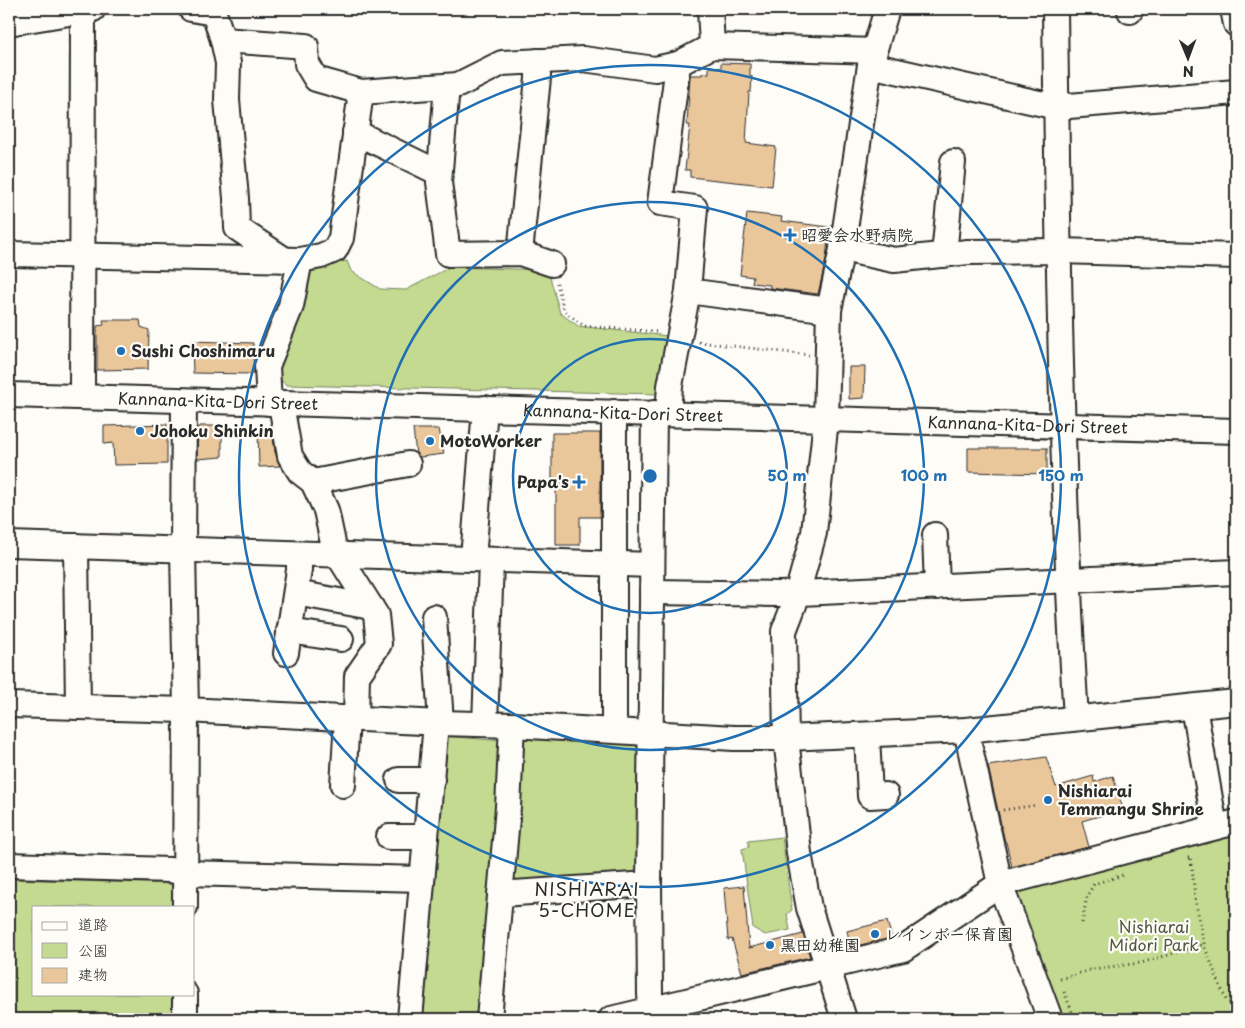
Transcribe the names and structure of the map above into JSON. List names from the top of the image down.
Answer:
{
  "streets": {
    "street": ["Kannana-Kita-Dori Street"]
  },
  "districts": ["NISHIARAI 5-CHOME"],
  "parks": ["Nishiarai Midori Park"],
  "places": {
    "health": ["昭愛会水野病院", "Papa's"],
    "other": [
      "Sushi Choshimaru",
      "Johoku Shinkin",
      "MotoWorker",
      "Nishiarai Temmangu Shrine",
      "レインボー保育園",
      "黒田幼稚園"
    ]
  },
  "legend": ["道路", "公園", "建物"],
  "north": "bottom",
  "rings": ["50 m", "100 m", "150 m"]
}
